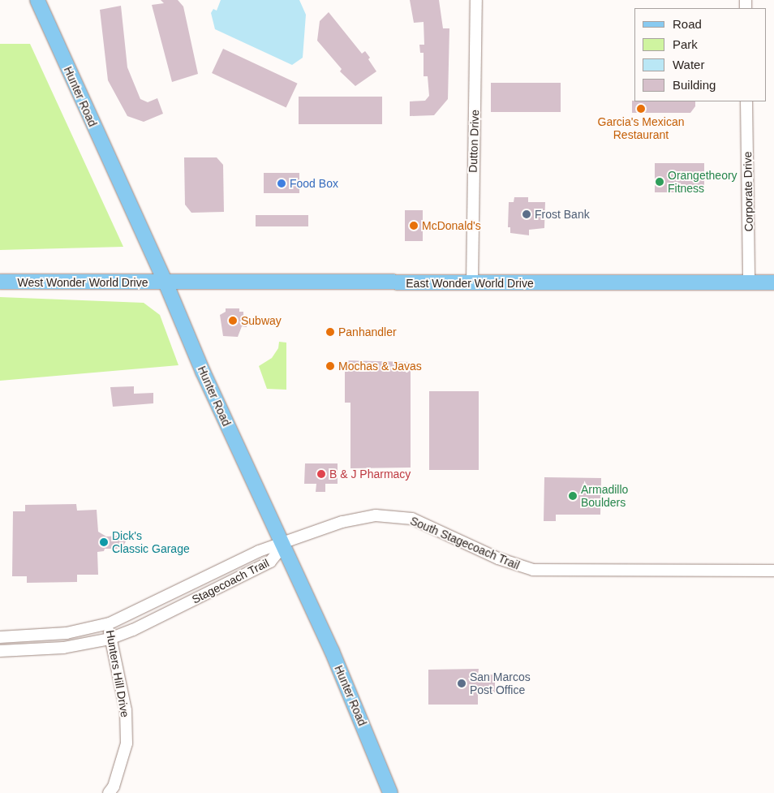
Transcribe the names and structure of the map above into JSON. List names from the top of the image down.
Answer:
{
  "streets": {
    "main road": ["Hunter Road", "West Wonder World Drive", "East Wonder World Drive"],
    "street": [
      "Dutton Drive",
      "Corporate Drive",
      "South Stagecoach Trail",
      "Stagecoach Trail",
      "Hunters Hill Drive"
    ]
  },
  "crossings": [
    ["Hunter Road", "West Wonder World Drive"],
    ["Hunter Road", "East Wonder World Drive"],
    ["Hunter Road", "South Stagecoach Trail"],
    ["Hunter Road", "Stagecoach Trail"],
    ["Dutton Drive", "East Wonder World Drive"],
    ["Corporate Drive", "East Wonder World Drive"],
    ["West Wonder World Drive", "East Wonder World Drive"],
    ["South Stagecoach Trail", "Stagecoach Trail"],
    ["Stagecoach Trail", "Hunters Hill Drive"]
  ],
  "places": [
    "Garcia's Mexican Restaurant",
    "Orangetheory Fitness",
    "Food Box",
    "Frost Bank",
    "McDonald's",
    "Subway",
    "Panhandler",
    "Mochas & Javas",
    "B & J Pharmacy",
    "Armadillo Boulders",
    "Dick's Classic Garage",
    "San Marcos Post Office"
  ],
  "legend": [
    "Road",
    "Park",
    "Water",
    "Building"
  ]
}
